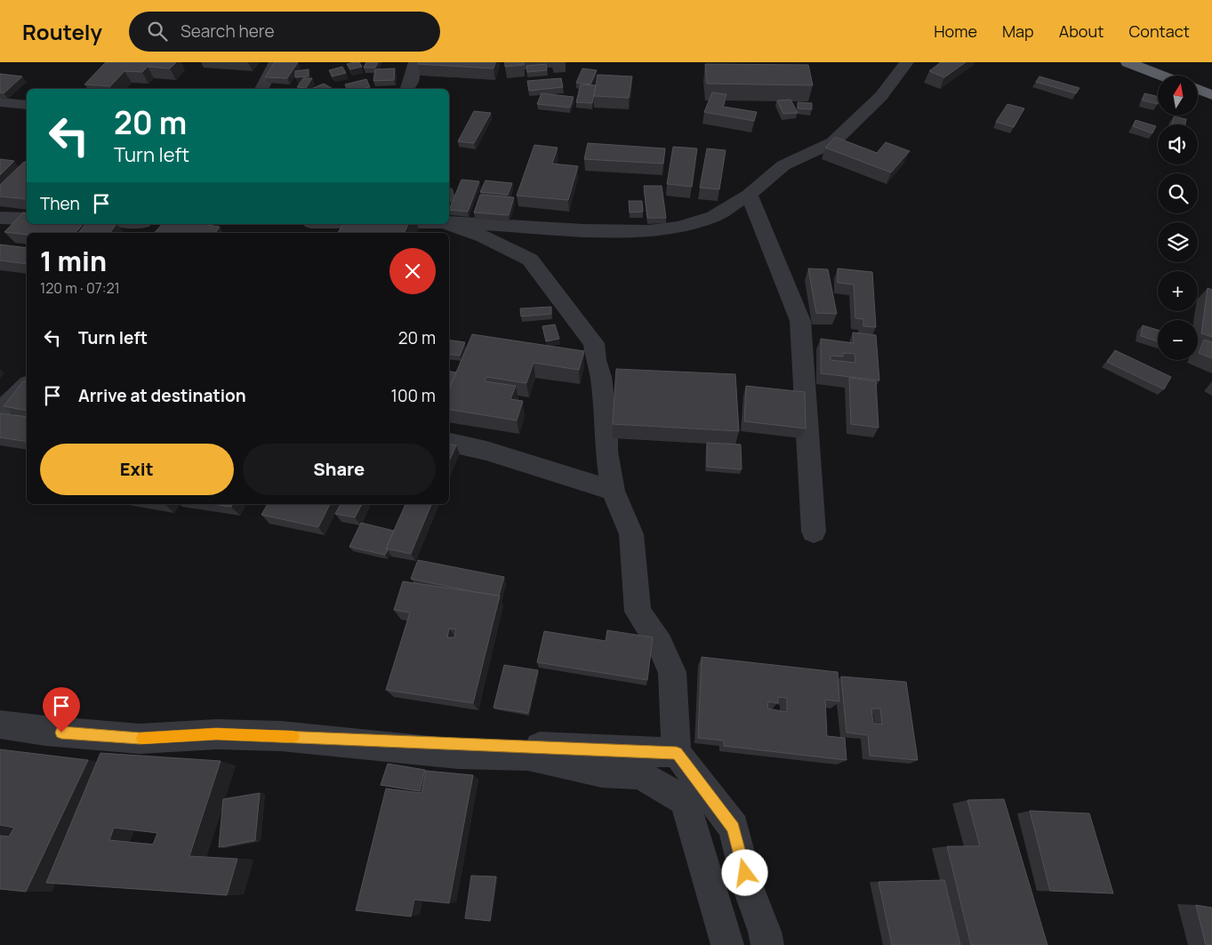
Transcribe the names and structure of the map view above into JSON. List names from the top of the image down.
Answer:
{
  "north": "top",
  "page": {
    "header": "Routely",
    "search": "Search here",
    "nav": [
      "Home",
      "Map",
      "About",
      "Contact"
    ],
    "map_buttons": ["+", "−"],
    "turn": ["20 m", "Turn left"],
    "then": "Then",
    "heading": ["1 min", "120 m · 07:21"],
    "list": [
      {
        "name": "Turn left",
        "value": "20 m"
      },
      {
        "name": "Arrive at destination",
        "value": "100 m"
      }
    ],
    "buttons": ["Exit", "Share"]
  }
}
